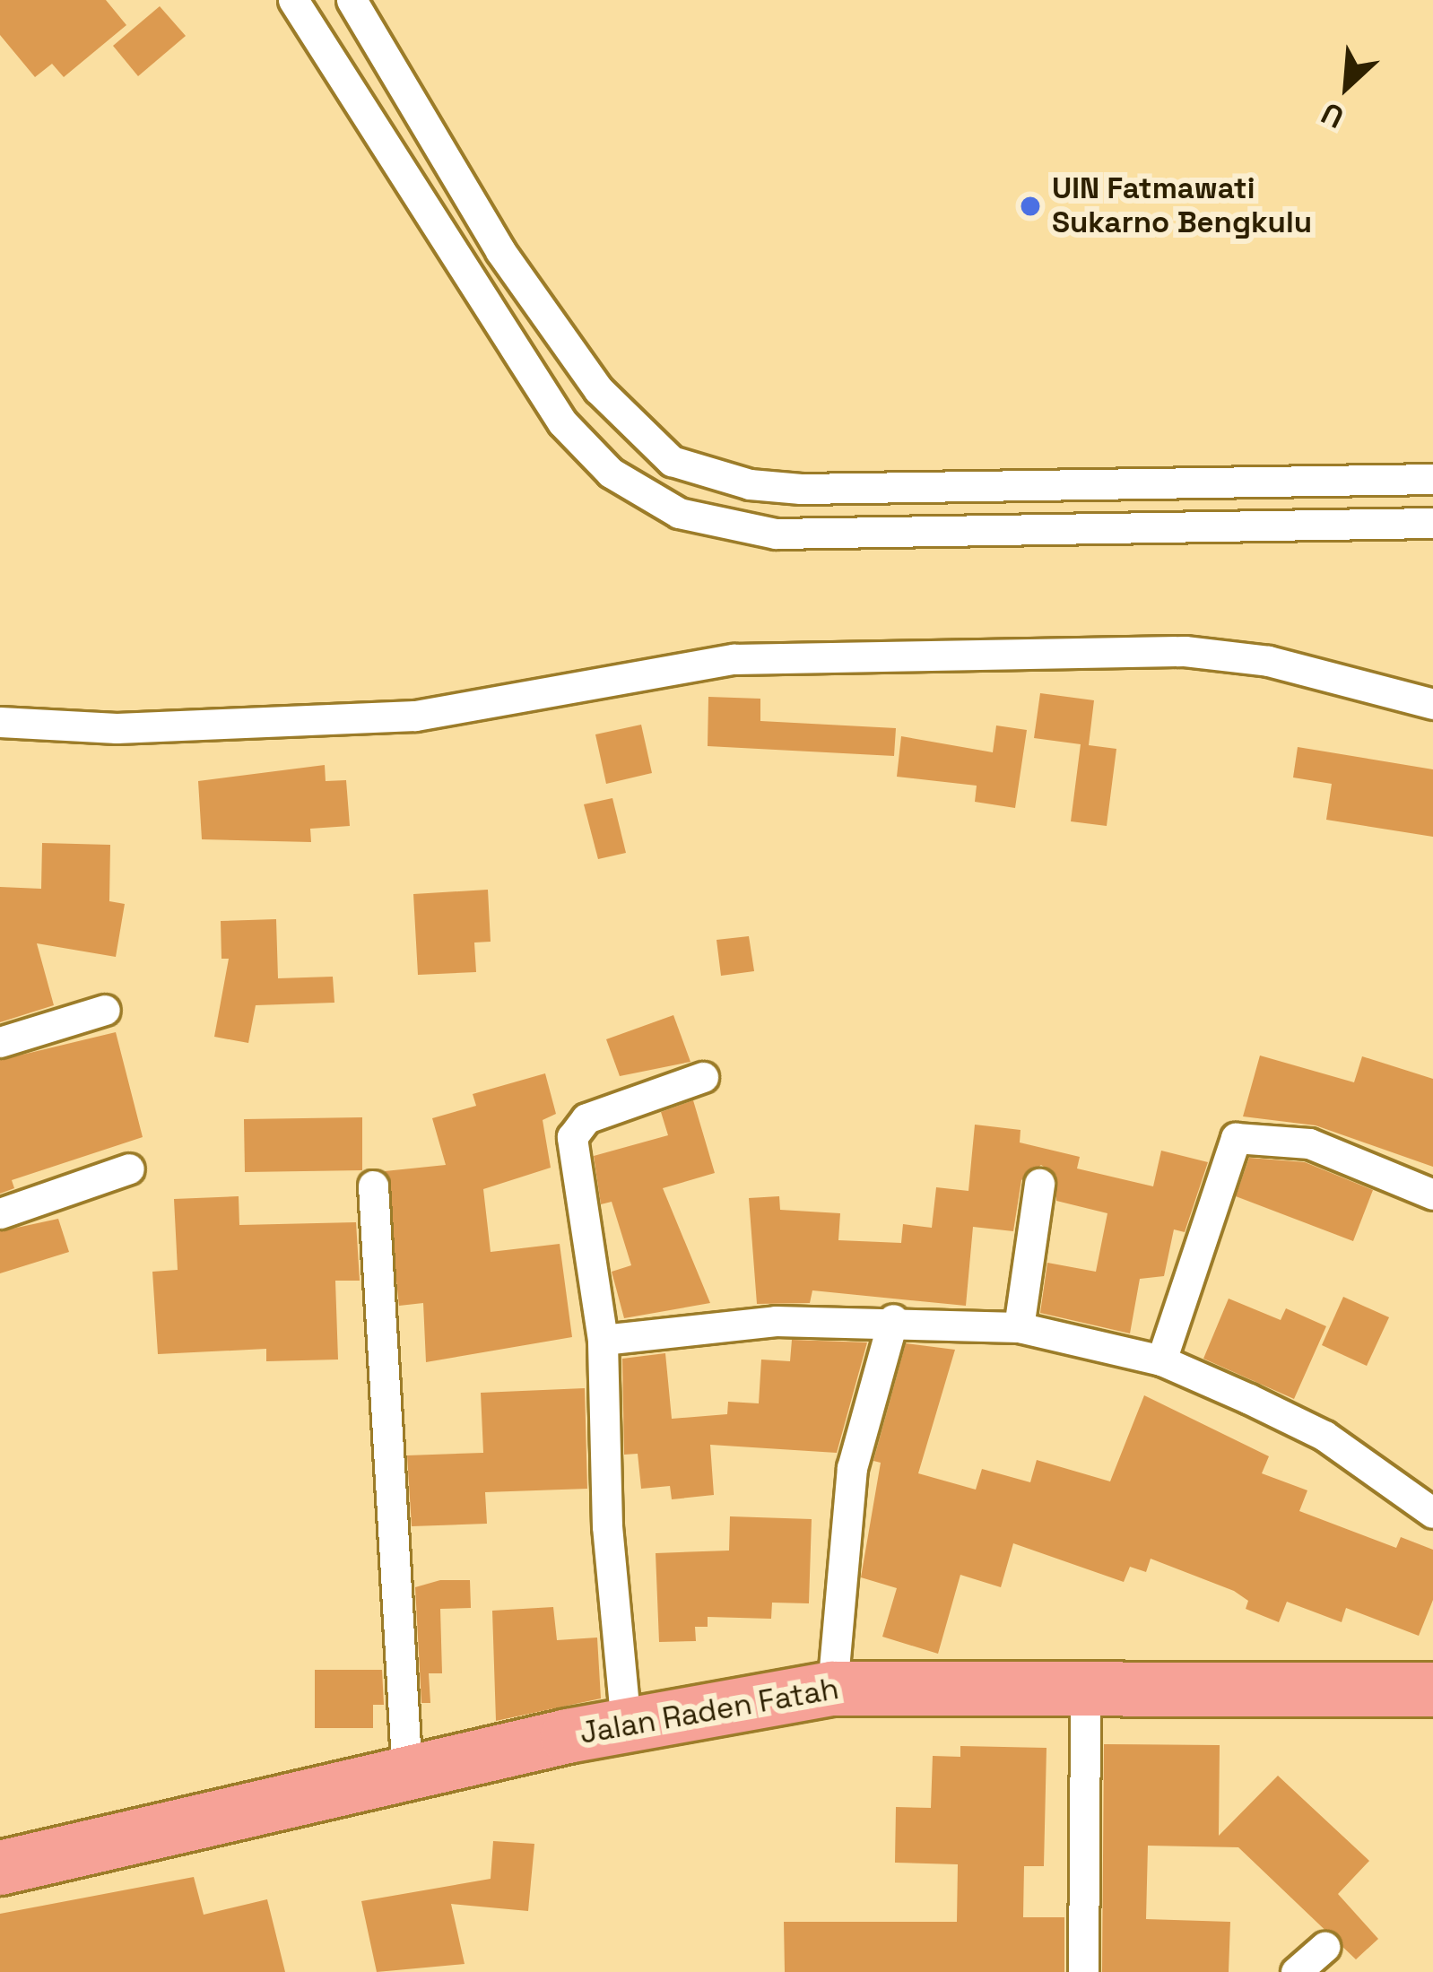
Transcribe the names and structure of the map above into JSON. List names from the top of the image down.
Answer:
{
  "streets": {
    "highway": ["Jalan Raden Fatah"]
  },
  "places": ["UIN Fatmawati Sukarno Bengkulu"],
  "north": "bottom left"
}
